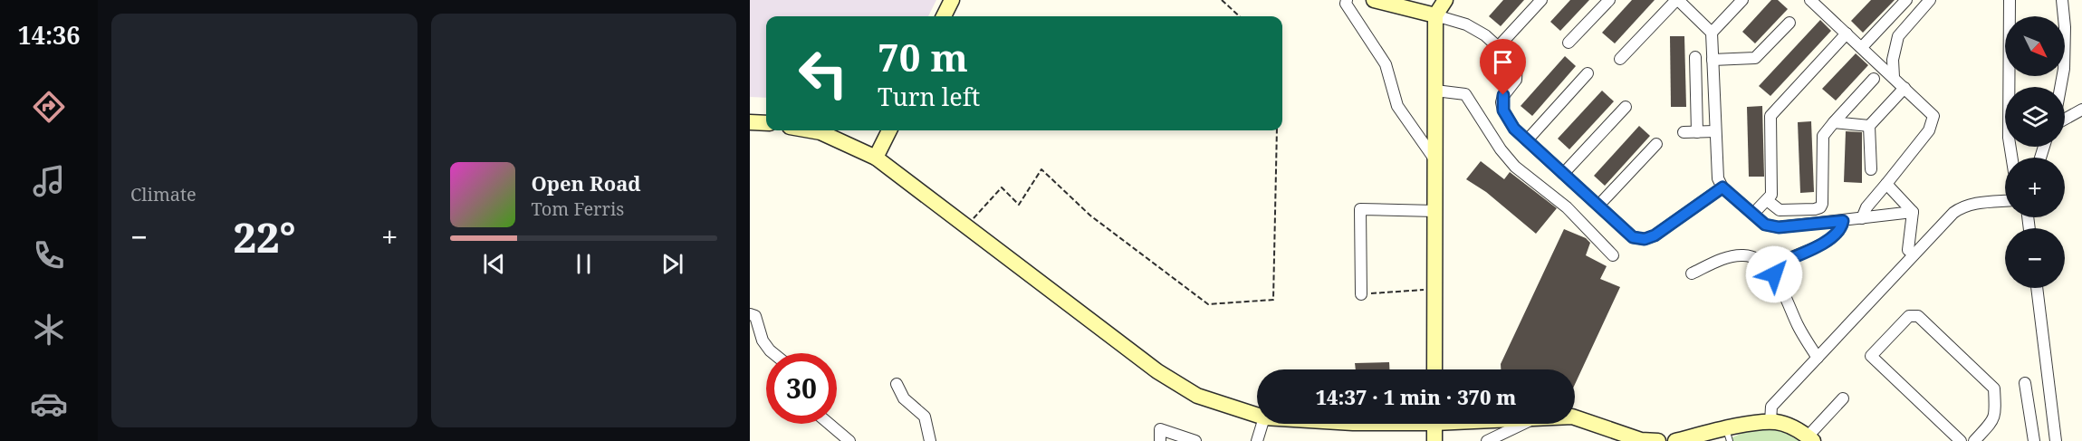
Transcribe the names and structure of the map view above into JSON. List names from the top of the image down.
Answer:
{
  "north": "bottom right",
  "page": {
    "tabs": "14:36",
    "tile": "Climate",
    "map_buttons": ["+", "−"],
    "turn": ["70 m", "Turn left"],
    "song": ["Open Road", "Tom Ferris"],
    "heat": ["−", "22°", "+"],
    "limit": "30",
    "trip": "14:37 · 1 min · 370 m"
  }
}
